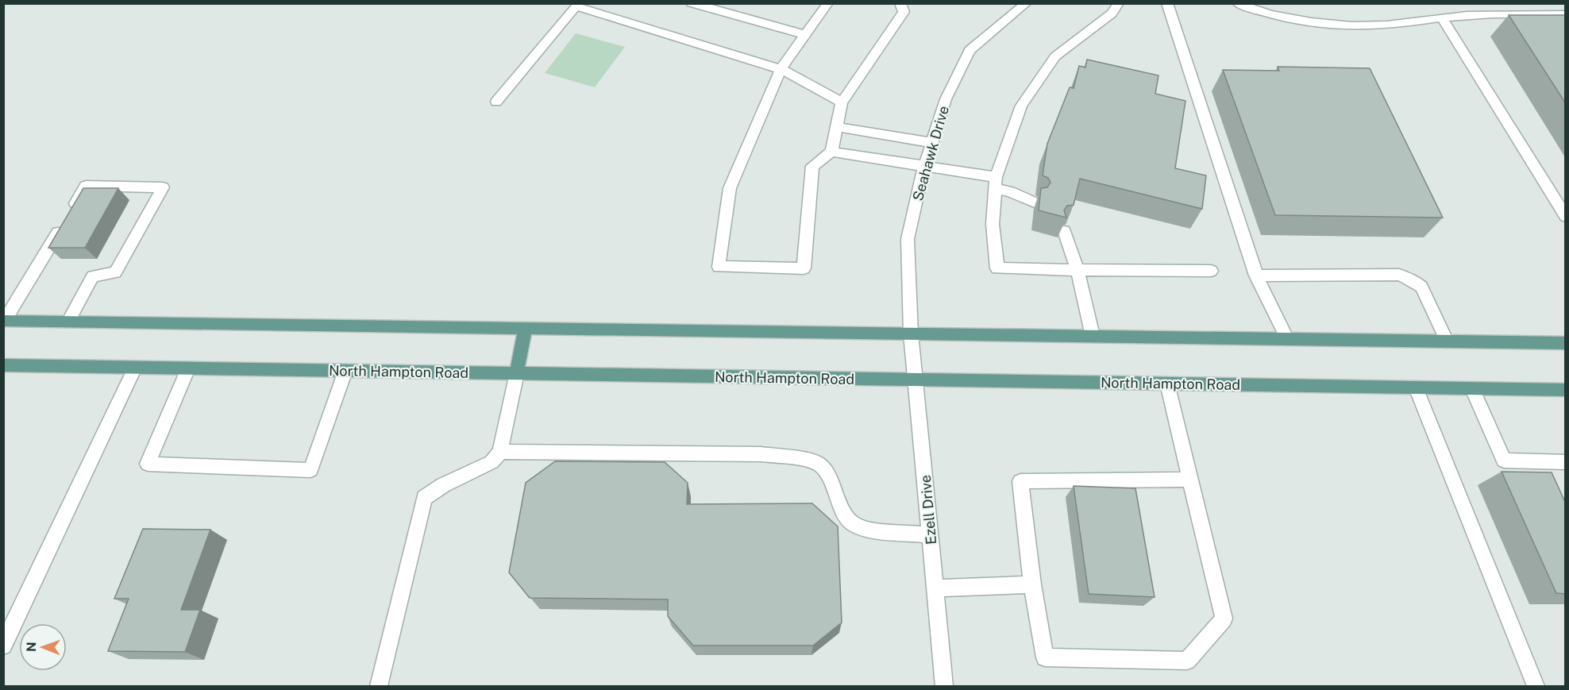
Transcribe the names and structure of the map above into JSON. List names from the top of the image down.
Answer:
{
  "streets": {
    "main road": ["North Hampton Road"],
    "street": ["Seahawk Drive", "Ezell Drive"]
  },
  "crossings": [
    ["Seahawk Drive", "Ezell Drive"],
    ["North Hampton Road", "Ezell Drive"]
  ],
  "north": "left"
}
